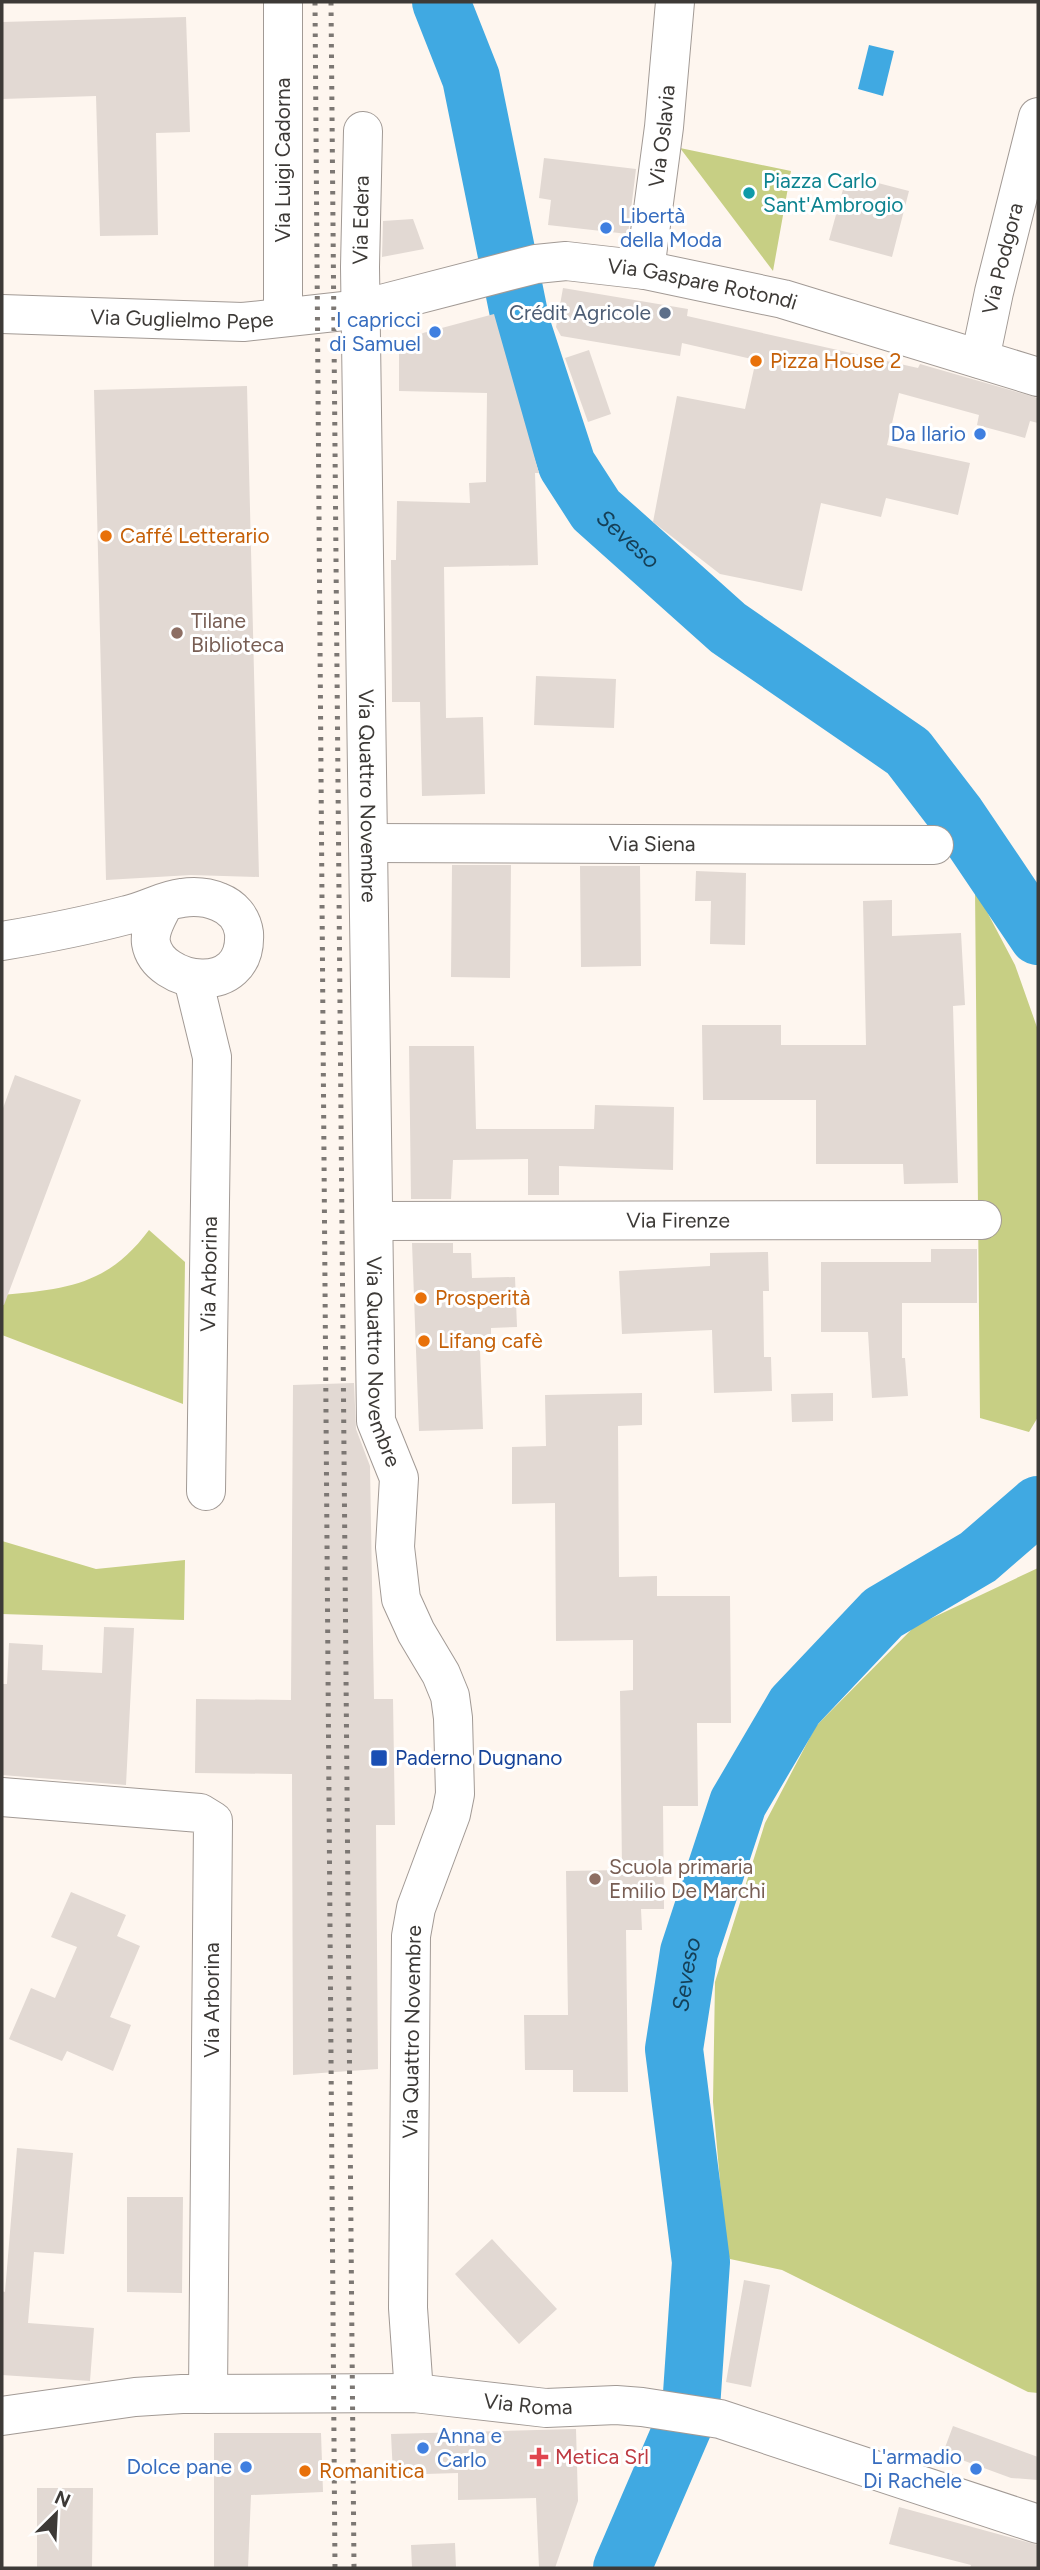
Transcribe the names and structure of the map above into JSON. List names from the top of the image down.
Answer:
{
  "streets": {
    "street": [
      "Via Oslavia",
      "Via Luigi Cadorna",
      "Via Edera",
      "Via Podgora",
      "Via Gaspare Rotondi",
      "Via Guglielmo Pepe",
      "Via Quattro Novembre",
      "Via Siena",
      "Via Firenze",
      "Via Arborina",
      "Via Roma"
    ]
  },
  "crossings": [
    ["Via Oslavia", "Via Gaspare Rotondi"],
    ["Via Luigi Cadorna", "Via Guglielmo Pepe"],
    ["Via Edera", "Via Gaspare Rotondi"],
    ["Via Edera", "Via Guglielmo Pepe"],
    ["Via Edera", "Via Quattro Novembre"],
    ["Via Podgora", "Via Gaspare Rotondi"],
    ["Via Gaspare Rotondi", "Via Guglielmo Pepe"],
    ["Via Gaspare Rotondi", "Via Quattro Novembre"],
    ["Via Guglielmo Pepe", "Via Quattro Novembre"],
    ["Via Quattro Novembre", "Via Siena"],
    ["Via Quattro Novembre", "Via Firenze"],
    ["Via Quattro Novembre", "Via Roma"],
    ["Via Arborina", "Via Roma"]
  ],
  "water": ["Seveso"],
  "places": {
    "other": [
      "Piazza Carlo Sant'Ambrogio",
      "Libertà della Moda",
      "Crédit Agricole",
      "I capricci di Samuel",
      "Pizza House 2",
      "Da Ilario",
      "Caffé Letterario",
      "Tilane Biblioteca",
      "Prosperità",
      "Lifang cafè",
      "Scuola primaria Emilio De Marchi",
      "Anna e Carlo",
      "Dolce pane",
      "L'armadio Di Rachele",
      "Romanitica"
    ],
    "transit": ["Paderno Dugnano"],
    "health": ["Metica Srl"]
  },
  "north": "top right"
}
